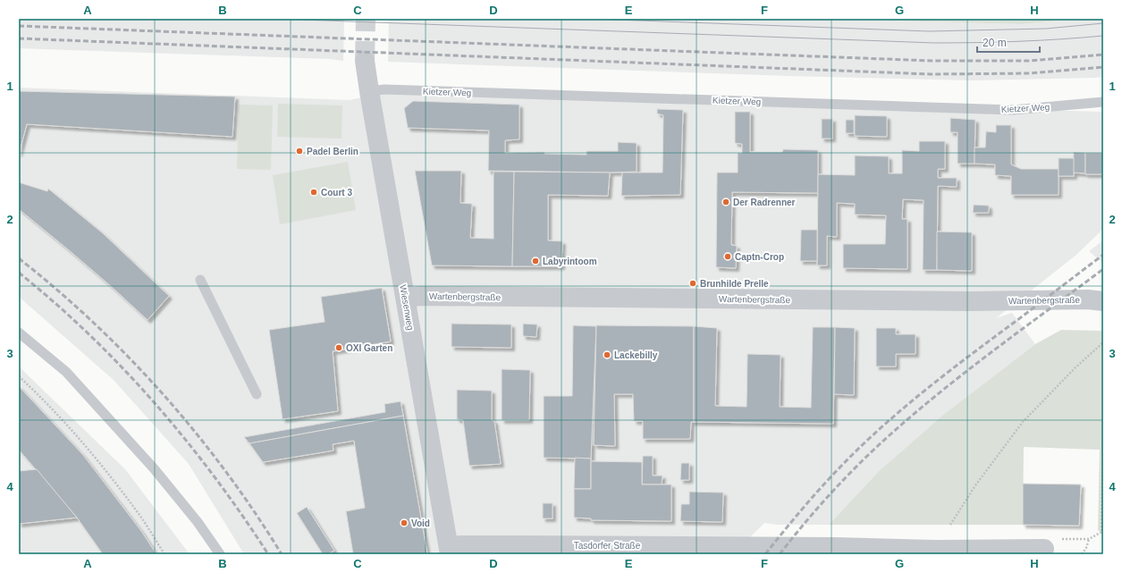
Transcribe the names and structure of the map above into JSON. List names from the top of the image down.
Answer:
{
  "streets": {
    "street": ["Wartenbergstraße", "Wiesenweg", "Tasdorfer Straße"],
    "lane": ["Kietzer Weg"]
  },
  "crossings": [
    ["Kietzer Weg", "Wiesenweg"],
    ["Wartenbergstraße", "Wiesenweg"],
    ["Wiesenweg", "Tasdorfer Straße"]
  ],
  "places": [
    "Padel Berlin",
    "Court 3",
    "Der Radrenner",
    "Captn-Crop",
    "Labyrintoom",
    "Brunhilde Prelle",
    "OXI Garten",
    "Lackebilly",
    "Void"
  ],
  "scale_bar": "20 m",
  "grid": {
    "columns": [
      "A",
      "B",
      "C",
      "D",
      "E",
      "F",
      "G",
      "H"
    ],
    "rows": [
      "1",
      "2",
      "3",
      "4"
    ]
  }
}
